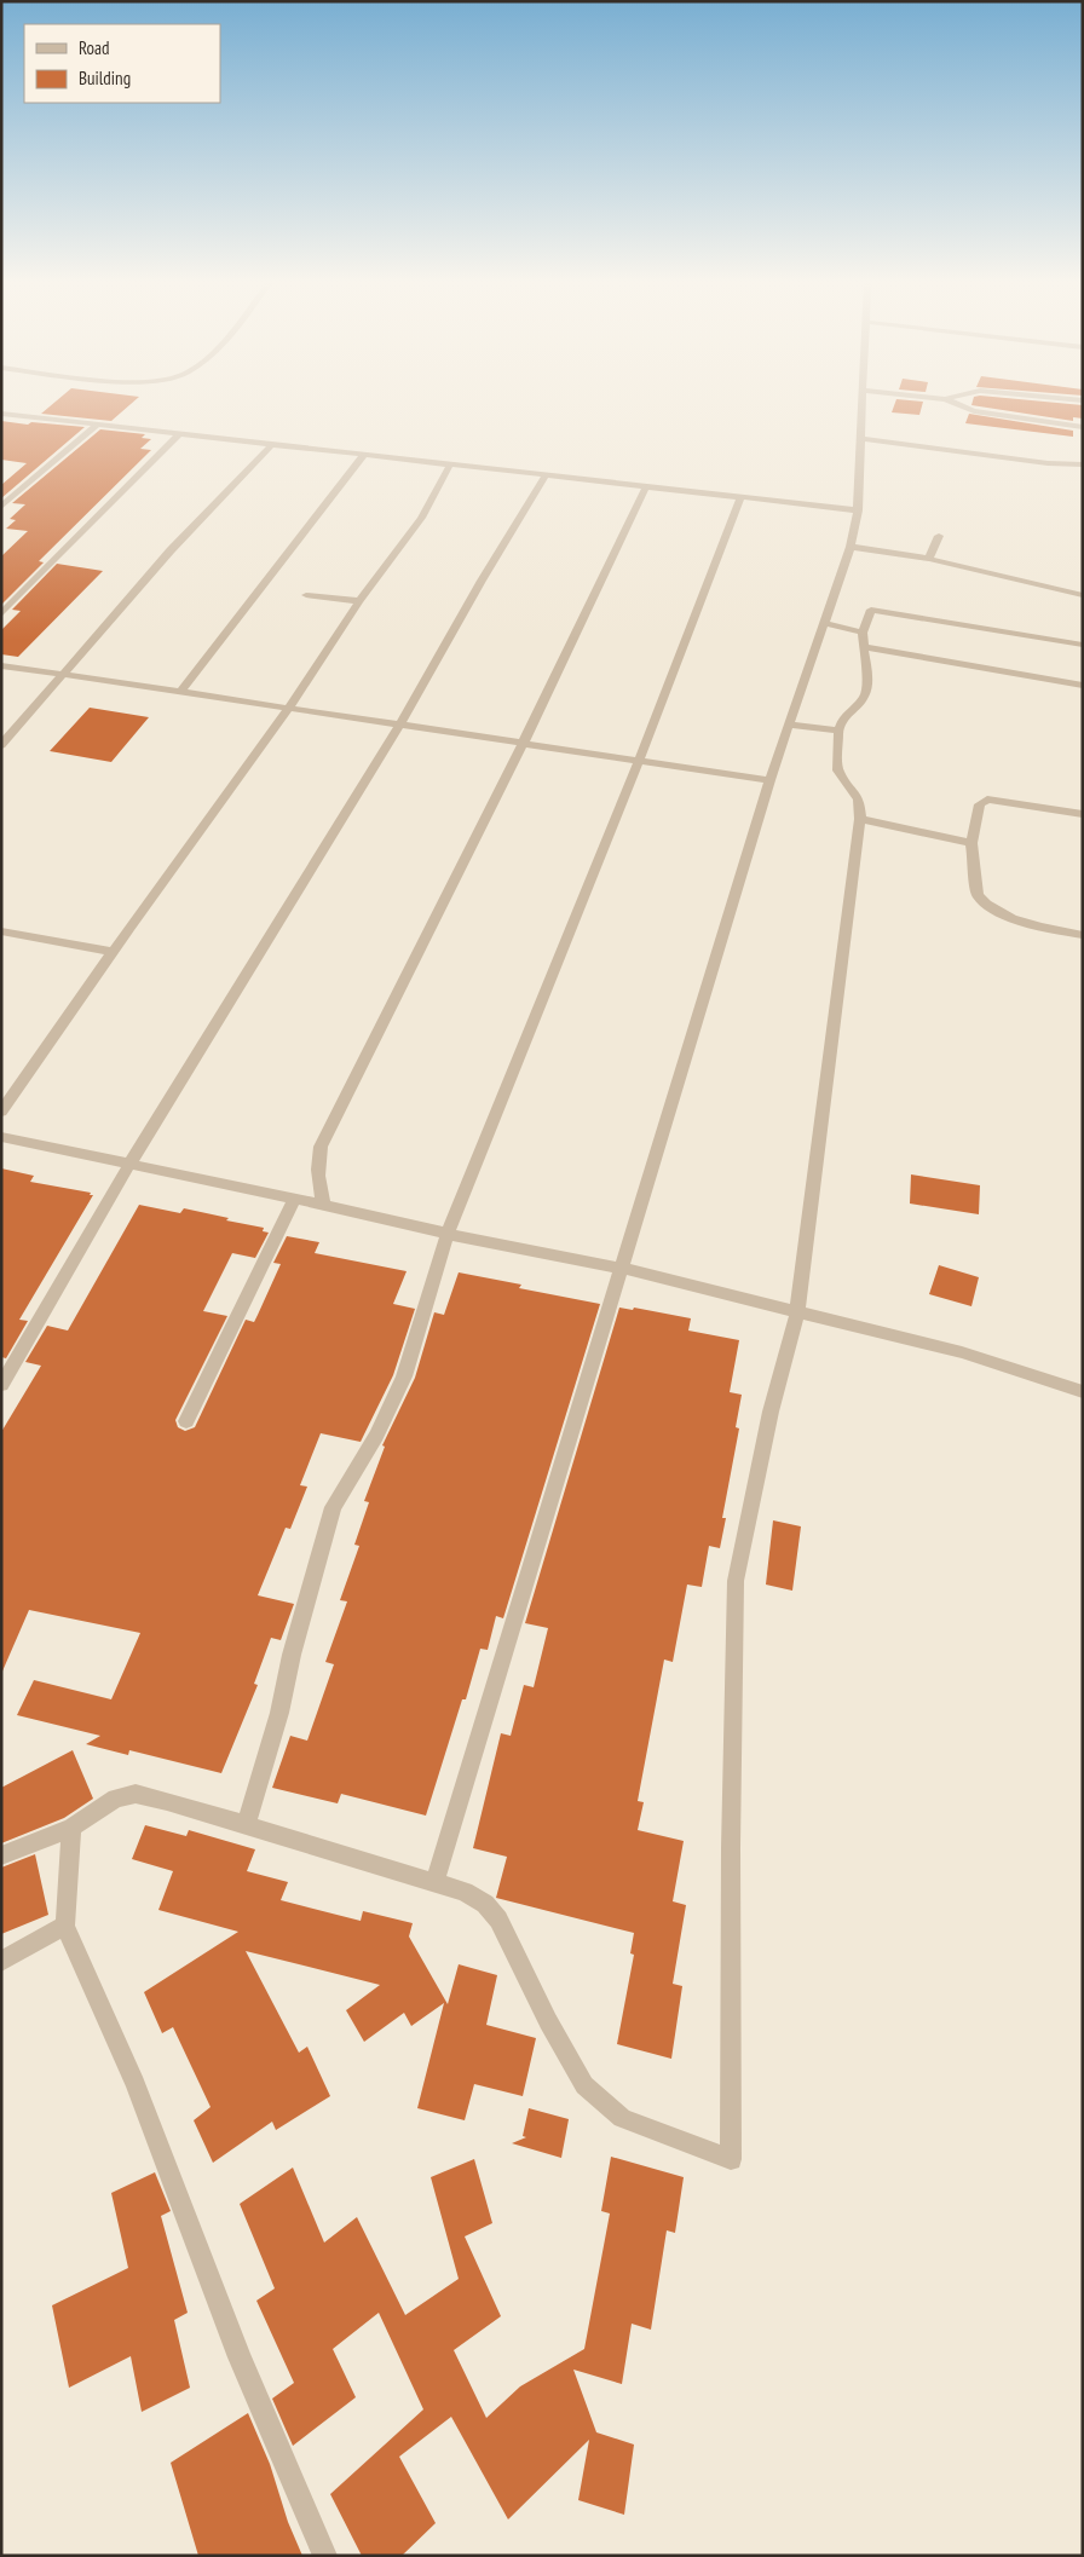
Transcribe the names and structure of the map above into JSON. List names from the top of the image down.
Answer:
{
  "legend": ["Road", "Building"]
}
